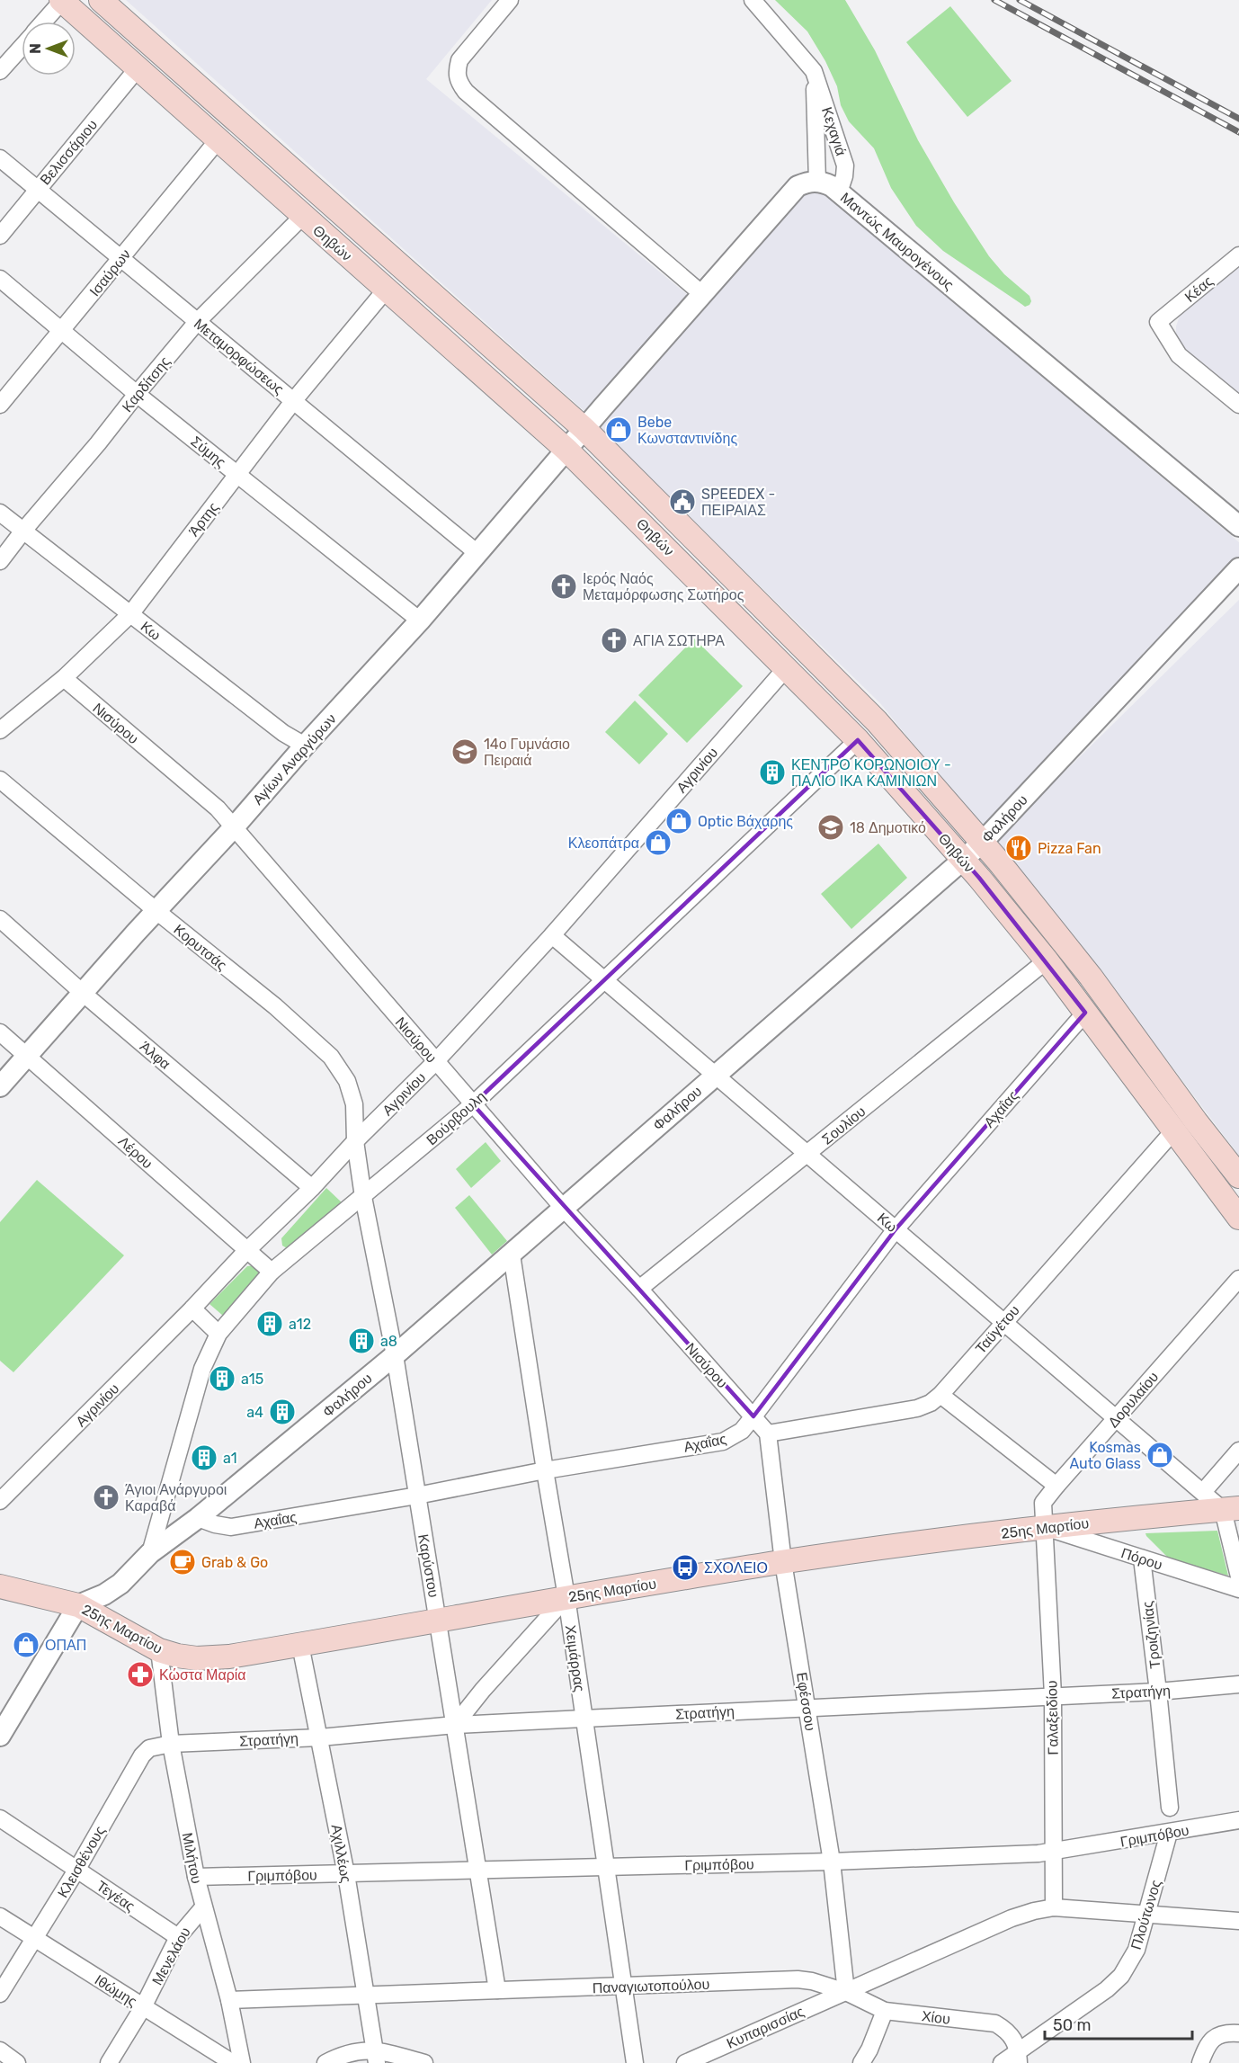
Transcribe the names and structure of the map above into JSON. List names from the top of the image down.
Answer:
{
  "streets": {
    "main road": ["Θηβών", "25ης Μαρτίου"],
    "street": [
      "Κεχαγιά",
      "Βελισσάριου",
      "Μαντώς Μαυρογένους",
      "Ισαύρων",
      "Κέας",
      "Μεταμορφώσεως",
      "Καρδίτσης",
      "Σύμης",
      "Άρτης",
      "Κω",
      "Νισύρου",
      "Αγίων Αναργύρων",
      "Αγρινίου",
      "Φαλήρου",
      "Κορυτσάς",
      "Άλφα",
      "Αχαΐας",
      "Βούρβουλη",
      "Σουλίου",
      "Λέρου",
      "Ταϋγέτου",
      "Δορυλαίου",
      "Πόρου",
      "Καρύστου",
      "Τροιζηνίας",
      "Χειμάρρας",
      "Στρατήγη",
      "Εφέσσου",
      "Γαλαξειδίου",
      "Γριμπόβου",
      "Αχιλλέως",
      "Μιλήτου",
      "Κλεισθένους",
      "Τεγέας",
      "Πλούτωνος",
      "Μενελάου",
      "Παναγιωτοπούλου",
      "Ιθώμης",
      "Χίου",
      "Κυπαρισσίας"
    ]
  },
  "crossings": [
    ["Κεχαγιά", "Μαντώς Μαυρογένους"],
    ["Βελισσάριου", "Θηβών"],
    ["Βελισσάριου", "Μεταμορφώσεως"],
    ["Θηβών", "Ισαύρων"],
    ["Θηβών", "Καρδίτσης"],
    ["Θηβών", "Άρτης"],
    ["Θηβών", "Αγίων Αναργύρων"],
    ["Θηβών", "Αγρινίου"],
    ["Θηβών", "Φαλήρου"],
    ["Θηβών", "Αχαΐας"],
    ["Θηβών", "Βούρβουλη"],
    ["Θηβών", "Σουλίου"],
    ["Θηβών", "Ταϋγέτου"],
    ["Ισαύρων", "Μεταμορφώσεως"],
    ["Ισαύρων", "Σύμης"],
    ["Μεταμορφώσεως", "Καρδίτσης"],
    ["Μεταμορφώσεως", "Άρτης"],
    ["Μεταμορφώσεως", "Αγίων Αναργύρων"],
    ["Καρδίτσης", "Σύμης"],
    ["Καρδίτσης", "Κω"],
    ["Σύμης", "Άρτης"],
    ["Σύμης", "Αγίων Αναργύρων"],
    ["Άρτης", "Κω"],
    ["Άρτης", "Νισύρου"],
    ["Κω", "Αγίων Αναργύρων"],
    ["Κω", "Αγρινίου"],
    ["Κω", "Φαλήρου"],
    ["Κω", "Αχαΐας"],
    ["Κω", "Βούρβουλη"],
    ["Κω", "Σουλίου"],
    ["Κω", "Ταϋγέτου"],
    ["Κω", "Δορυλαίου"],
    ["Κω", "25ης Μαρτίου"],
    ["Νισύρου", "Αγίων Αναργύρων"],
    ["Νισύρου", "Αγρινίου"],
    ["Νισύρου", "Φαλήρου"],
    ["Νισύρου", "Αχαΐας"],
    ["Νισύρου", "Βούρβουλη"],
    ["Νισύρου", "Σουλίου"],
    ["Αγίων Αναργύρων", "Κορυτσάς"],
    ["Αγίων Αναργύρων", "Άλφα"],
    ["Αγίων Αναργύρων", "Λέρου"],
    ["Αγρινίου", "Κορυτσάς"],
    ["Αγρινίου", "Άλφα"],
    ["Αγρινίου", "Λέρου"],
    ["Αγρινίου", "Καρύστου"],
    ["Φαλήρου", "Αχαΐας"],
    ["Φαλήρου", "Βούρβουλη"],
    ["Φαλήρου", "25ης Μαρτίου"],
    ["Φαλήρου", "Καρύστου"],
    ["Φαλήρου", "Χειμάρρας"],
    ["Κορυτσάς", "Καρύστου"],
    ["Αχαΐας", "Καρύστου"],
    ["Αχαΐας", "Χειμάρρας"],
    ["Βούρβουλη", "Λέρου"],
    ["Βούρβουλη", "Καρύστου"],
    ["Ταϋγέτου", "Εφέσσου"],
    ["Δορυλαίου", "25ης Μαρτίου"],
    ["Δορυλαίου", "Πόρου"],
    ["Δορυλαίου", "Γαλαξειδίου"],
    ["25ης Μαρτίου", "Πόρου"],
    ["25ης Μαρτίου", "Καρύστου"],
    ["25ης Μαρτίου", "Χειμάρρας"],
    ["25ης Μαρτίου", "Εφέσσου"],
    ["25ης Μαρτίου", "Γαλαξειδίου"],
    ["25ης Μαρτίου", "Αχιλλέως"],
    ["25ης Μαρτίου", "Μιλήτου"],
    ["Πόρου", "Τροιζηνίας"],
    ["Πόρου", "Γαλαξειδίου"],
    ["Καρύστου", "Στρατήγη"],
    ["Καρύστου", "Γριμπόβου"],
    ["Καρύστου", "Παναγιωτοπούλου"],
    ["Τροιζηνίας", "Στρατήγη"],
    ["Χειμάρρας", "Στρατήγη"],
    ["Χειμάρρας", "Γριμπόβου"],
    ["Χειμάρρας", "Παναγιωτοπούλου"],
    ["Στρατήγη", "Εφέσσου"],
    ["Στρατήγη", "Γαλαξειδίου"],
    ["Στρατήγη", "Αχιλλέως"],
    ["Στρατήγη", "Μιλήτου"],
    ["Στρατήγη", "Κλεισθένους"],
    ["Εφέσσου", "Γριμπόβου"],
    ["Εφέσσου", "Παναγιωτοπούλου"],
    ["Εφέσσου", "Χίου"],
    ["Εφέσσου", "Κυπαρισσίας"],
    ["Γαλαξειδίου", "Γριμπόβου"],
    ["Γριμπόβου", "Αχιλλέως"],
    ["Γριμπόβου", "Μιλήτου"],
    ["Γριμπόβου", "Πλούτωνος"],
    ["Αχιλλέως", "Παναγιωτοπούλου"],
    ["Μιλήτου", "Κλεισθένους"],
    ["Μιλήτου", "Μενελάου"],
    ["Μιλήτου", "Παναγιωτοπούλου"],
    ["Κλεισθένους", "Τεγέας"],
    ["Κλεισθένους", "Ιθώμης"],
    ["Τεγέας", "Μενελάου"],
    ["Πλούτωνος", "Χίου"],
    ["Μενελάου", "Ιθώμης"],
    ["Παναγιωτοπούλου", "Χίου"],
    ["Παναγιωτοπούλου", "Κυπαρισσίας"],
    ["Χίου", "Κυπαρισσίας"]
  ],
  "places": {
    "shop": [
      "Bebe Κωνσταντινίδης",
      "Optic Βάχαρης",
      "Κλεοπάτρα",
      "Kosmas Auto Glass",
      "ΟΠΑΠ"
    ],
    "public building": ["SPEEDEX - ΠΕΙΡΑΙΑΣ"],
    "church": ["Ιερός Ναός Μεταμόρφωσης Σωτήρος", "ΑΓΙΑ ΣΩΤΗΡΑ", "Άγιοι Ανάργυροι Καραβά"],
    "school or university": ["14ο Γυμνάσιο Πειραιά", "18 Δημοτικό"],
    "building": [
      "ΚΕΝΤΡΟ ΚΟΡΩΝΟΙΟΥ - ΠΑΛΙΟ ΙΚΑ ΚΑΜΙΝΙΩΝ",
      "a12",
      "a8",
      "a15",
      "a4",
      "a1"
    ],
    "restaurant": ["Pizza Fan"],
    "cafe": ["Grab & Go"],
    "bus stop": ["ΣΧΟΛΕΙΟ"],
    "pharmacy": ["Κώστα Μαρία"]
  },
  "scale_bar": "50 m",
  "north": "left"
}
